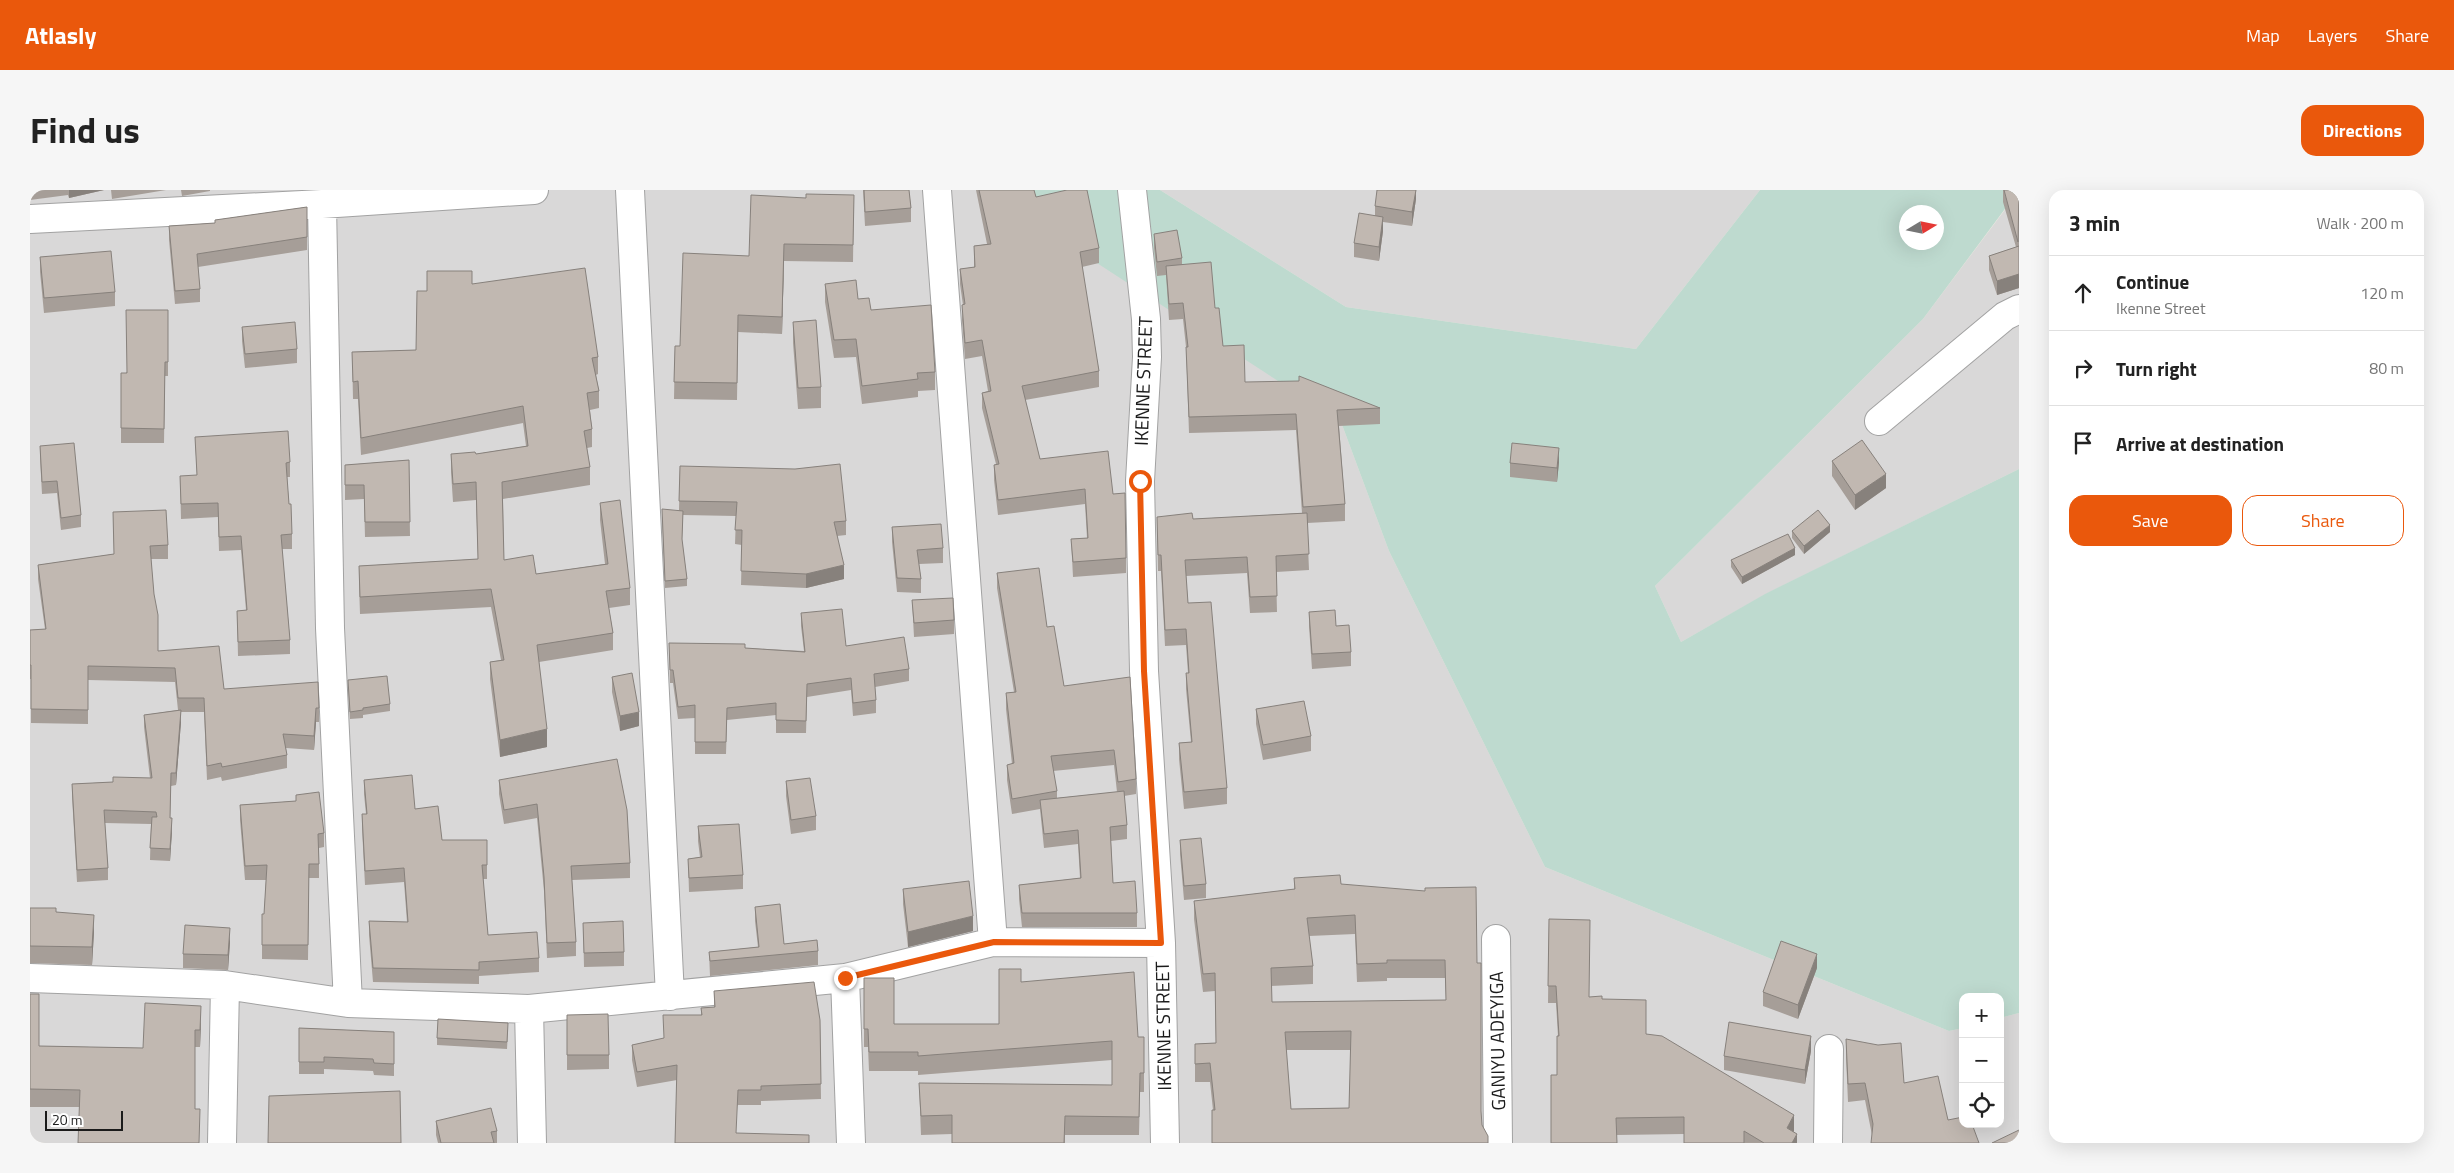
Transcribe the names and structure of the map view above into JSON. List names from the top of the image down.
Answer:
{
  "streets": {
    "street": ["IKENNE STREET", "GANIYU ADEYIGA"]
  },
  "scale_bar": "20 m",
  "north": "right",
  "page": {
    "header": "Atlasly",
    "nav": ["Map", "Layers", "Share"],
    "title": "Find us",
    "buttons": [
      "Directions",
      ["Save", "Share"]
    ],
    "heading": ["3 min", "Walk · 200 m"],
    "list": [
      ["Continue", "Ikenne Street", "120 m"],
      ["Turn right", "80 m"],
      "Arrive at destination"
    ],
    "map_buttons": ["+", "−"],
    "scale": "20 m"
  }
}
